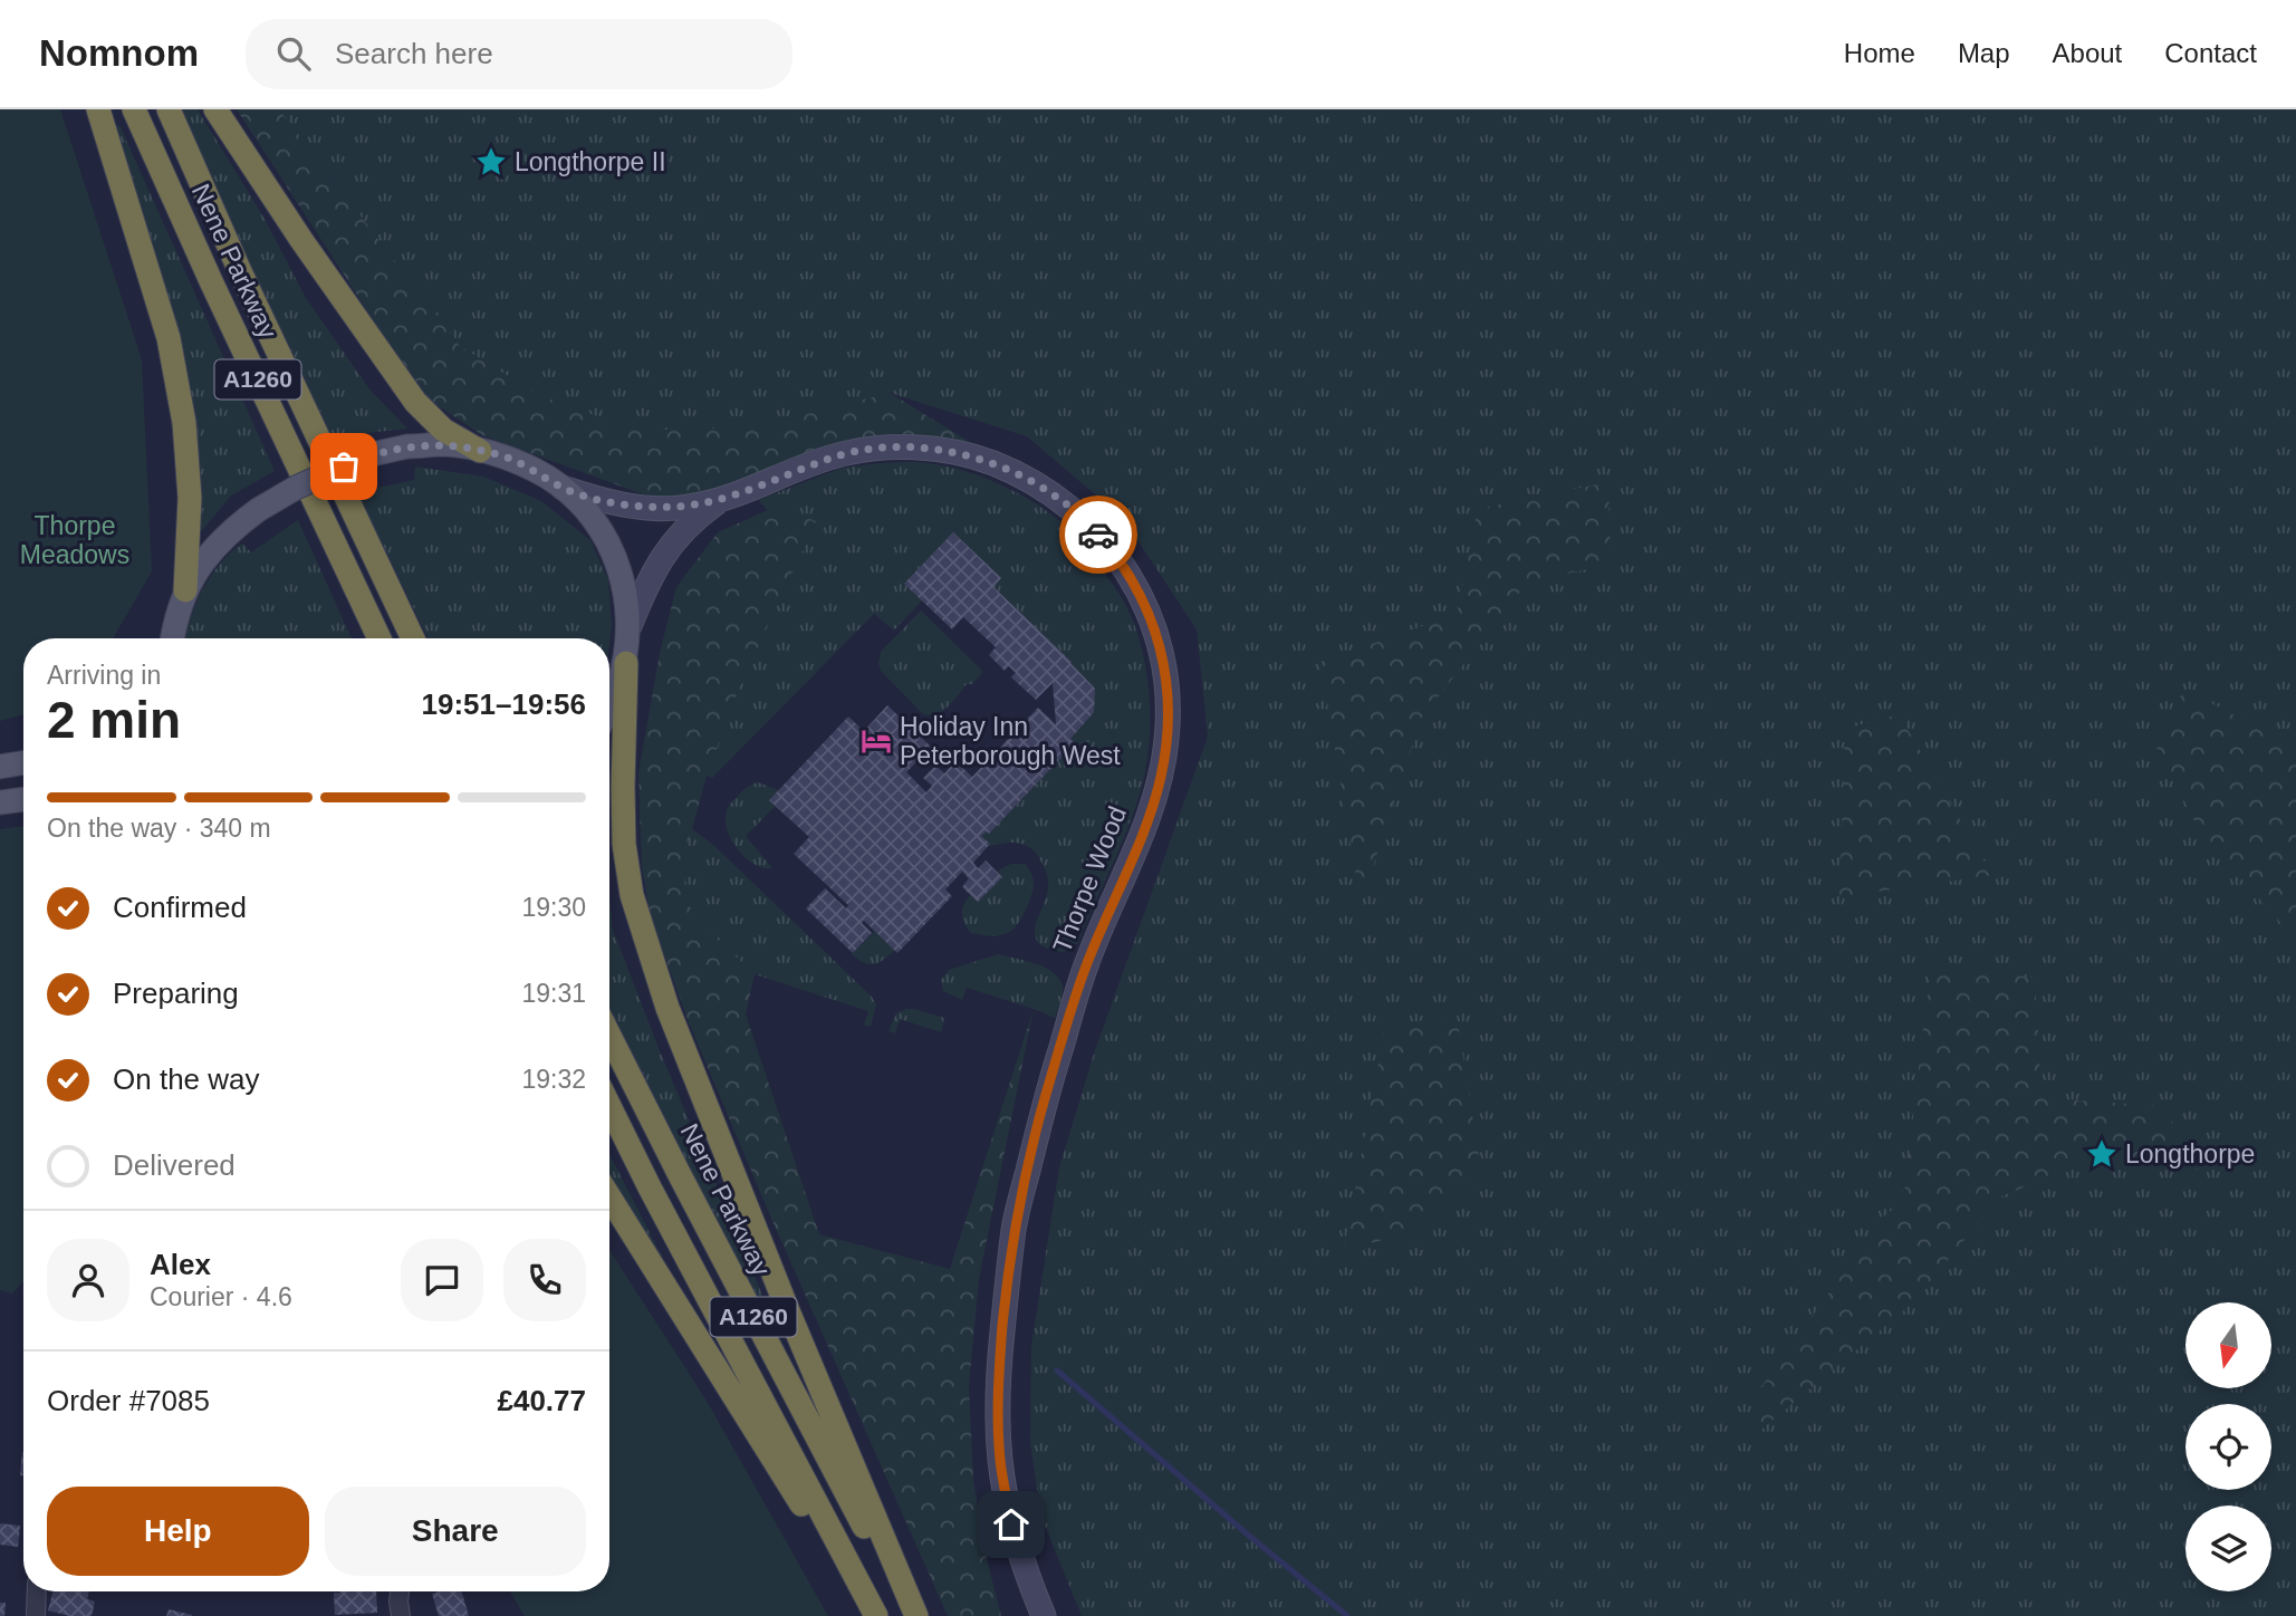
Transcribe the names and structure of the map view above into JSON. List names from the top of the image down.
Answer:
{
  "streets": {
    "highway": ["Nene Parkway", "A1260"],
    "street": ["Thorpe Wood"]
  },
  "parks": ["Thorpe Meadows"],
  "places": {
    "place": ["Longthorpe II", "Longthorpe"],
    "hotel": ["Holiday Inn Peterborough West"]
  },
  "north": "bottom",
  "page": {
    "header": "Nomnom",
    "search": "Search here",
    "nav": [
      "Home",
      "Map",
      "About",
      "Contact"
    ],
    "heading": ["2 min", "Arriving in", "19:51–19:56"],
    "panel": [
      "Alex",
      "Courier · 4.6",
      "Order #7085",
      "£40.77"
    ],
    "bar": "On the way · 340 m",
    "list": [
      ["Confirmed", "19:30"],
      ["Preparing", "19:31"],
      ["On the way", "19:32"],
      "Delivered"
    ],
    "buttons": ["Help", "Share"]
  }
}
